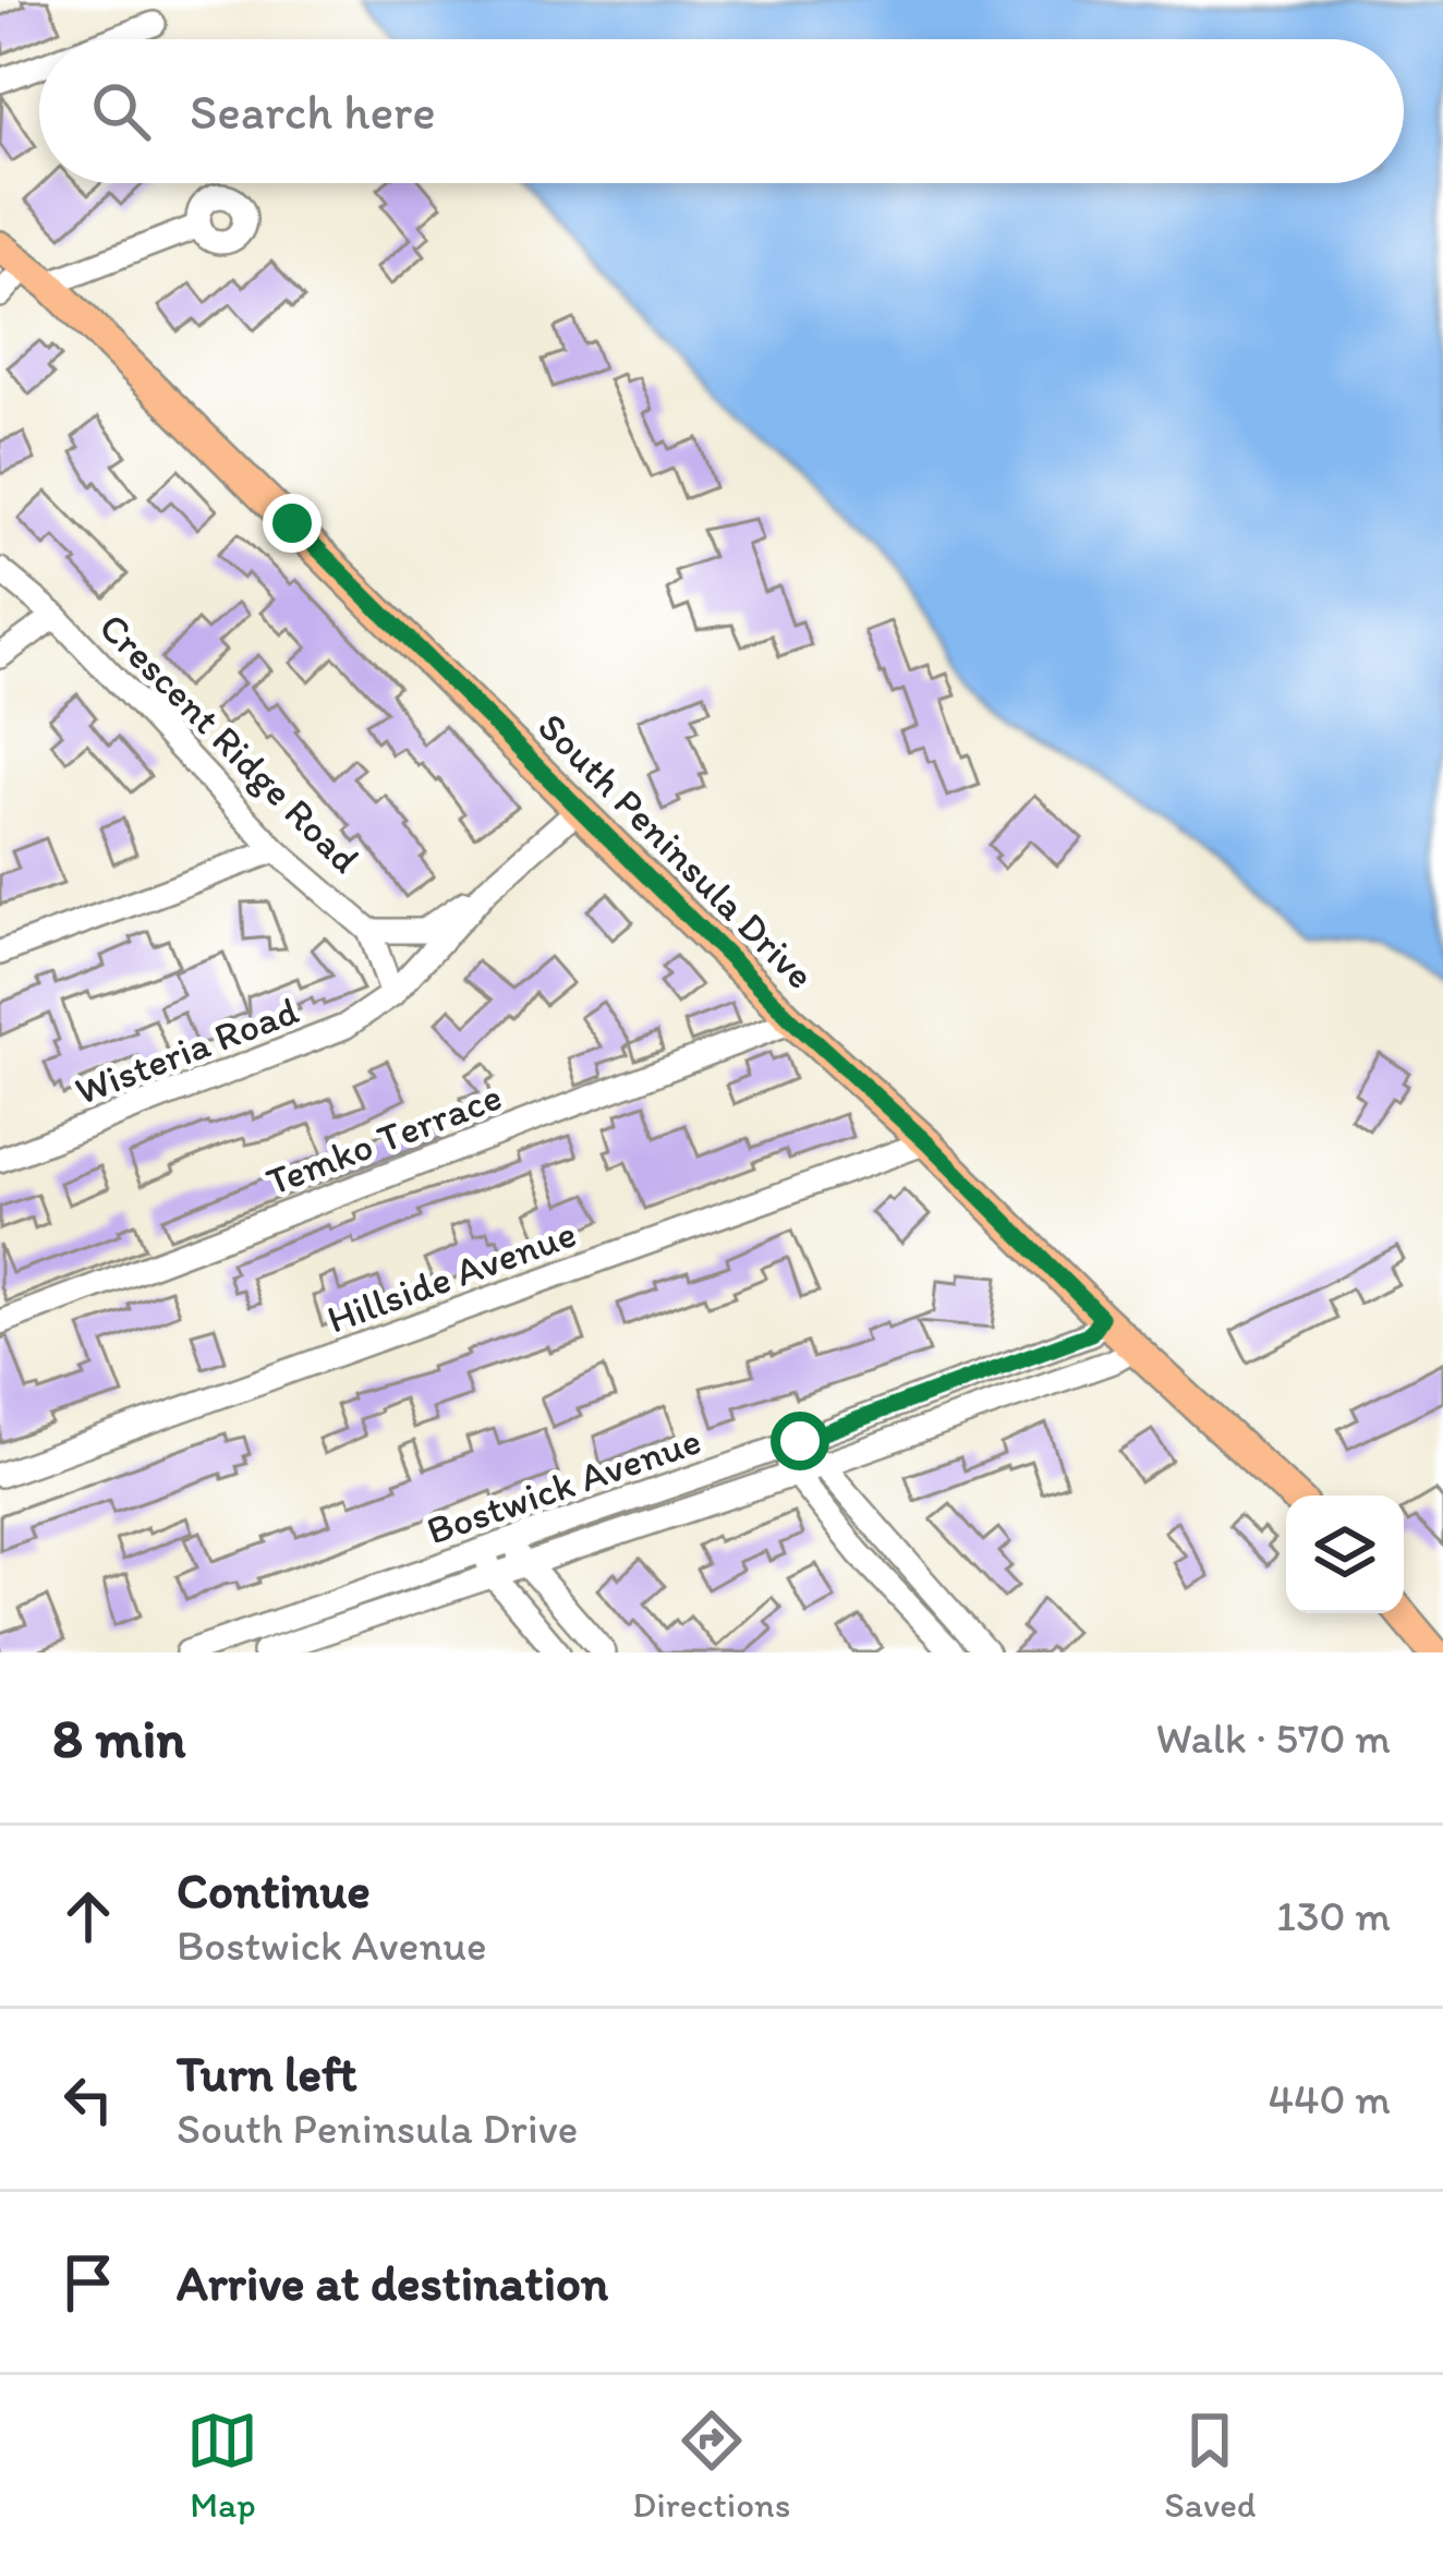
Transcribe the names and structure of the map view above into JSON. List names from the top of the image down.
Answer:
{
  "streets": {
    "main road": ["South Peninsula Drive"],
    "street": [
      "Crescent Ridge Road",
      "Wisteria Road",
      "Temko Terrace",
      "Hillside Avenue",
      "Bostwick Avenue"
    ]
  },
  "crossings": [
    ["South Peninsula Drive", "Temko Terrace"],
    ["South Peninsula Drive", "Hillside Avenue"],
    ["South Peninsula Drive", "Bostwick Avenue"]
  ],
  "page": {
    "search": "Search here",
    "heading": ["8 min", "Walk · 570 m"],
    "list": [
      ["Continue", "Bostwick Avenue", "130 m"],
      ["Turn left", "South Peninsula Drive", "440 m"],
      "Arrive at destination"
    ],
    "nav": ["Map", "Directions", "Saved"]
  }
}
